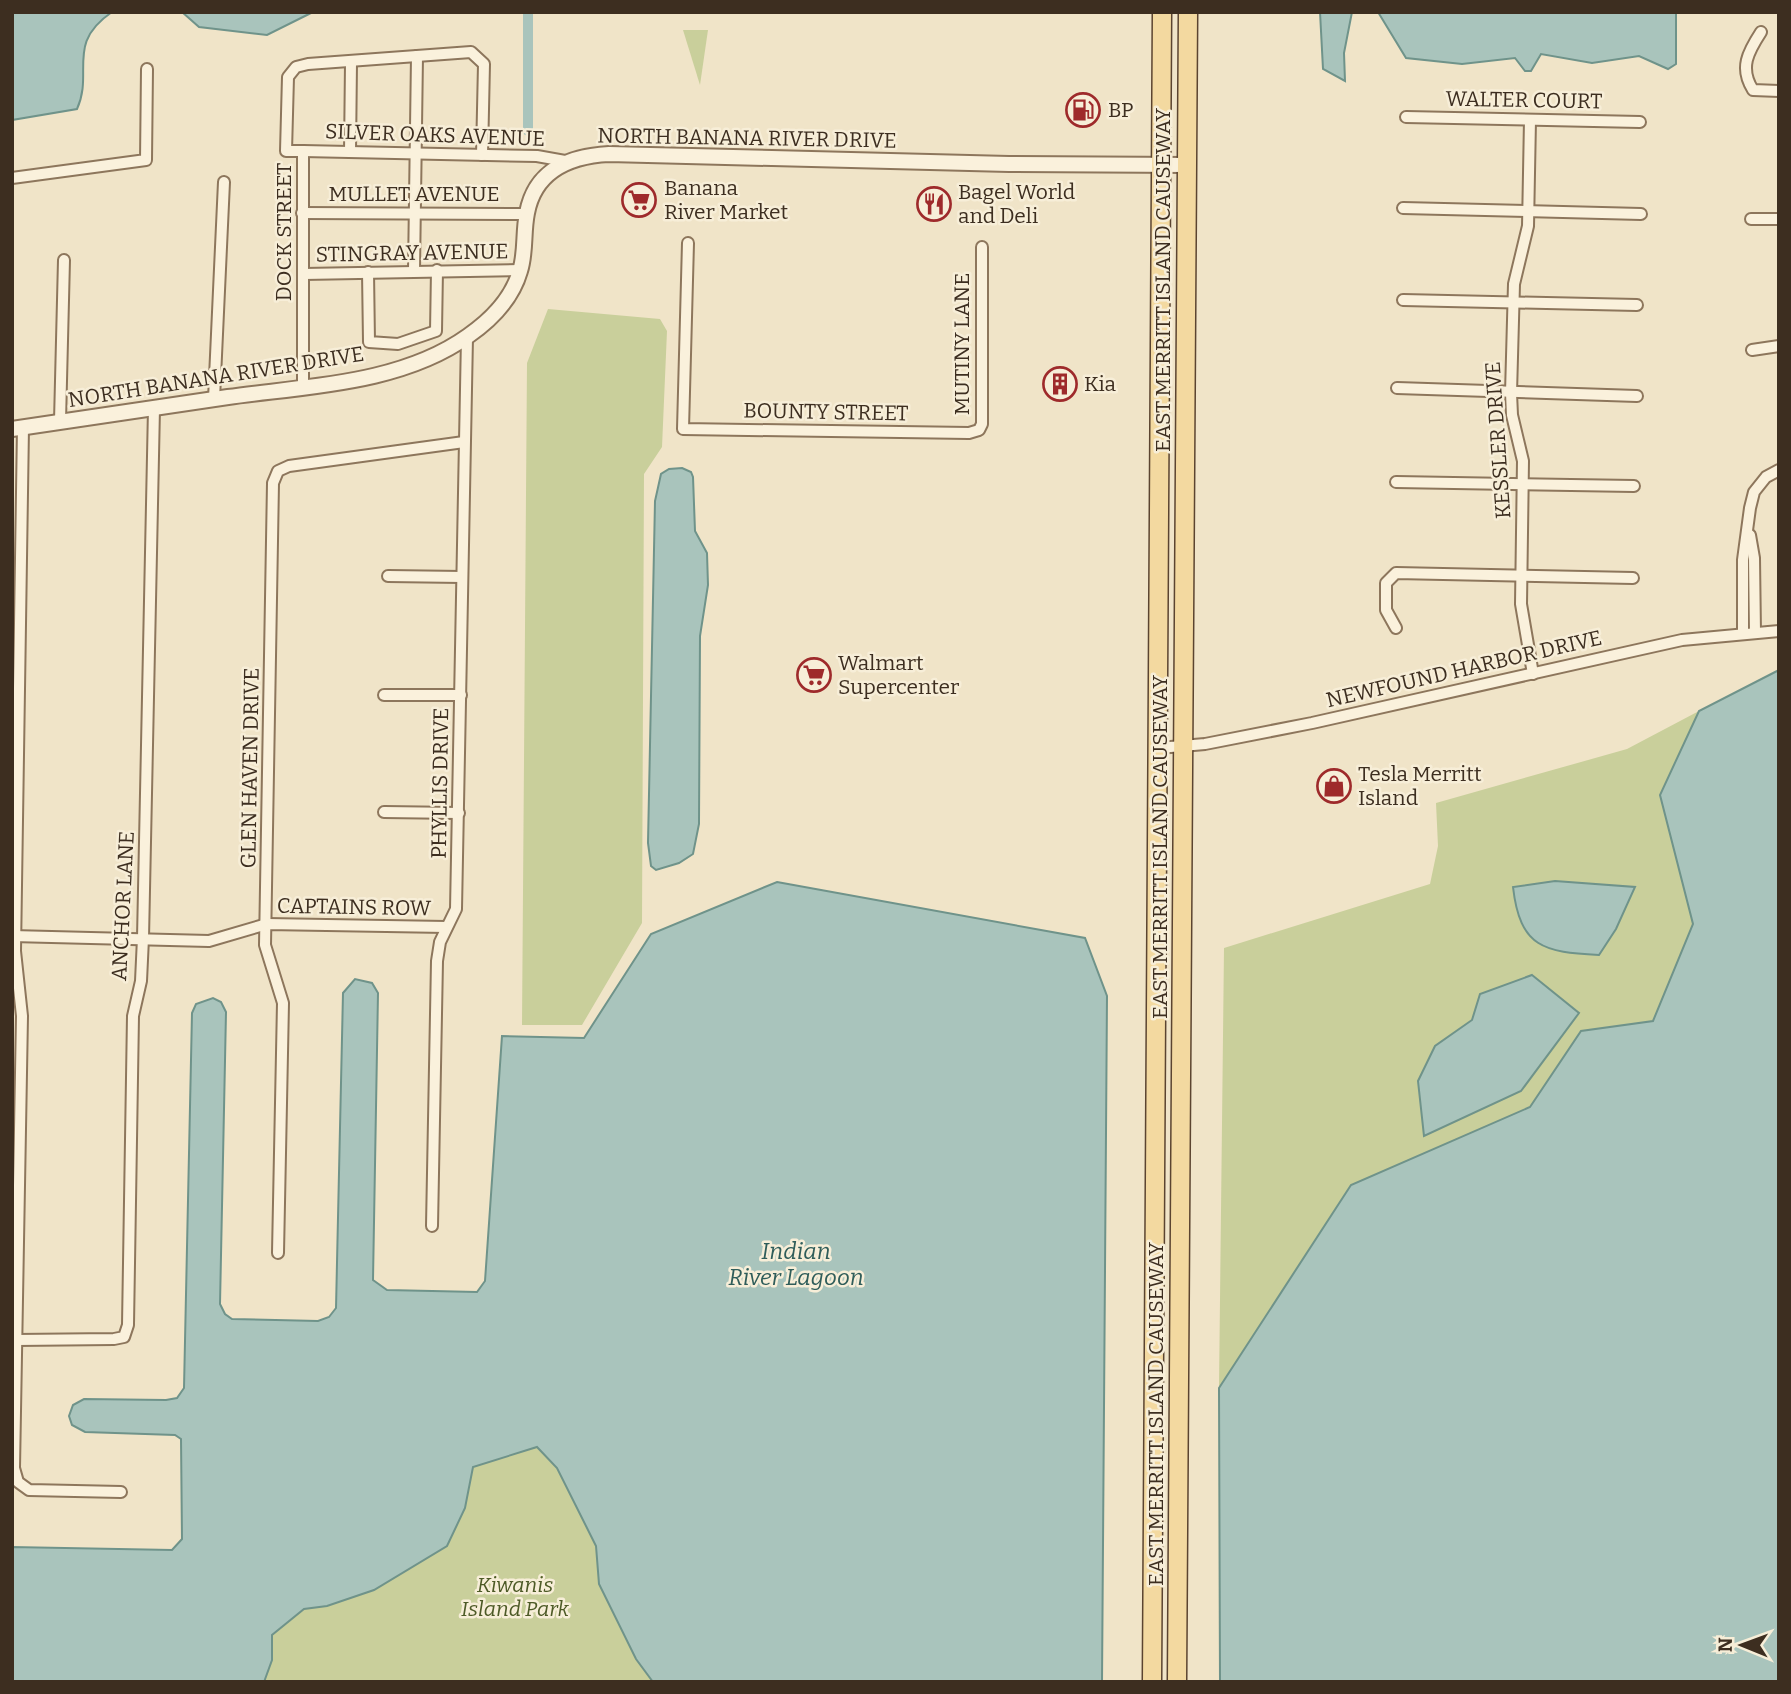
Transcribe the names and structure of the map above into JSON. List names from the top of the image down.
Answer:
{
  "streets": {
    "main road": ["EAST MERRITT ISLAND CAUSEWAY"],
    "street": [
      "WALTER COURT",
      "SILVER OAKS AVENUE",
      "NORTH BANANA RIVER DRIVE",
      "MULLET AVENUE",
      "DOCK STREET",
      "STINGRAY AVENUE",
      "MUTINY LANE",
      "BOUNTY STREET",
      "KESSLER DRIVE",
      "NEWFOUND HARBOR DRIVE",
      "GLEN HAVEN DRIVE",
      "PHYLLIS DRIVE",
      "ANCHOR LANE",
      "CAPTAINS ROW"
    ]
  },
  "crossings": [
    ["WALTER COURT", "KESSLER DRIVE"],
    ["SILVER OAKS AVENUE", "NORTH BANANA RIVER DRIVE"],
    ["SILVER OAKS AVENUE", "DOCK STREET"],
    ["NORTH BANANA RIVER DRIVE", "MULLET AVENUE"],
    ["NORTH BANANA RIVER DRIVE", "DOCK STREET"],
    ["NORTH BANANA RIVER DRIVE", "STINGRAY AVENUE"],
    ["NORTH BANANA RIVER DRIVE", "EAST MERRITT ISLAND CAUSEWAY"],
    ["NORTH BANANA RIVER DRIVE", "PHYLLIS DRIVE"],
    ["NORTH BANANA RIVER DRIVE", "ANCHOR LANE"],
    ["MULLET AVENUE", "DOCK STREET"],
    ["DOCK STREET", "STINGRAY AVENUE"],
    ["EAST MERRITT ISLAND CAUSEWAY", "NEWFOUND HARBOR DRIVE"],
    ["MUTINY LANE", "BOUNTY STREET"],
    ["KESSLER DRIVE", "NEWFOUND HARBOR DRIVE"],
    ["GLEN HAVEN DRIVE", "PHYLLIS DRIVE"],
    ["GLEN HAVEN DRIVE", "CAPTAINS ROW"],
    ["PHYLLIS DRIVE", "CAPTAINS ROW"],
    ["ANCHOR LANE", "CAPTAINS ROW"]
  ],
  "water": ["Indian River Lagoon"],
  "parks": ["Kiwanis Island Park"],
  "places": {
    "fuel station": ["BP"],
    "supermarket": ["Banana River Market", "Walmart Supercenter"],
    "restaurant": ["Bagel World and Deli"],
    "building": ["Kia"],
    "shop": ["Tesla Merritt Island"]
  },
  "north": "left"
}
